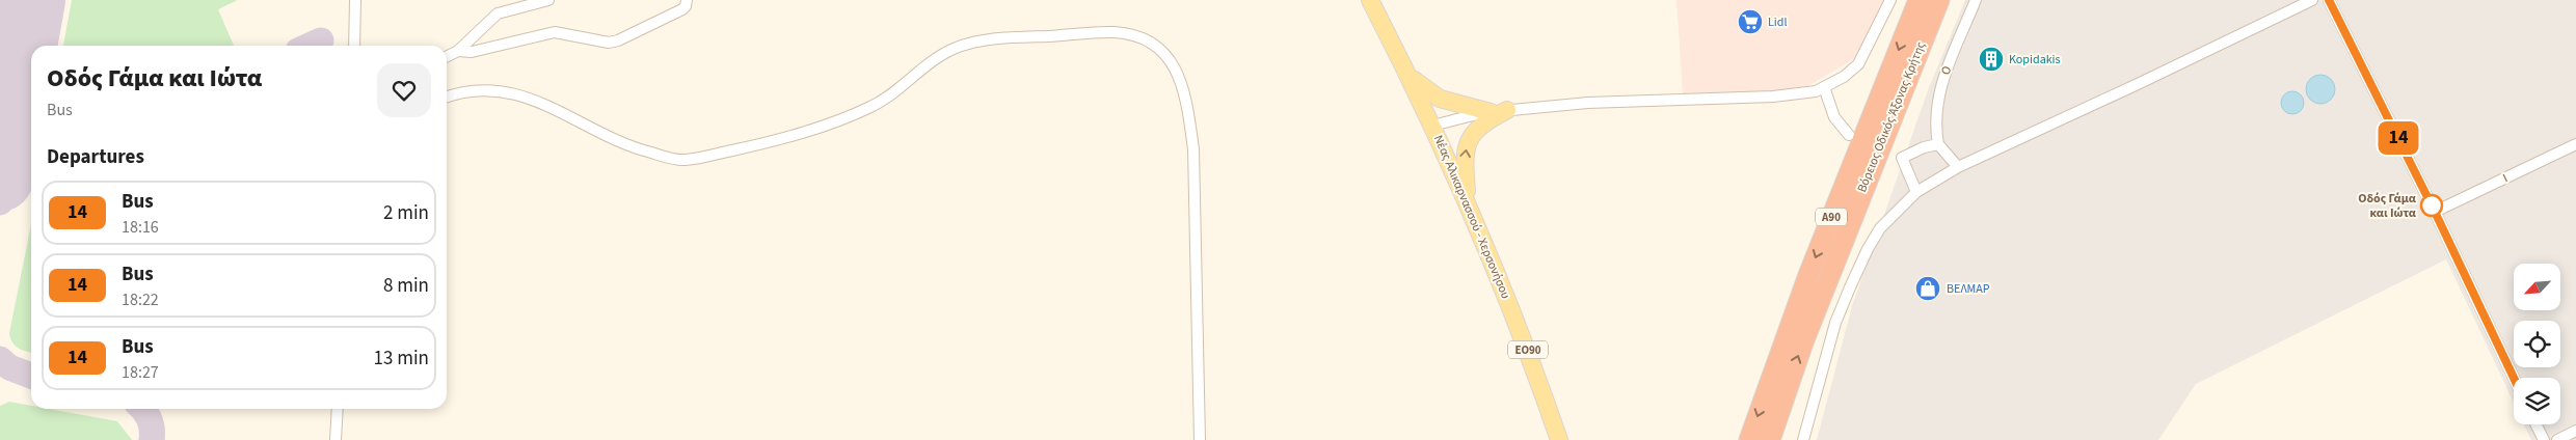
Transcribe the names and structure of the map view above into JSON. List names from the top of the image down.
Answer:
{
  "streets": {
    "highway": ["Βόρειος Οδικός Άξονας Κρήτης", "Α90"],
    "main road": ["Νέας Αλικαρνασσού - Χερσονήσου", "ΕΟ90"],
    "street": ["Ο", "Ι"]
  },
  "places": {
    "supermarket": ["Lidl"],
    "building": ["Kopidakis"],
    "other": ["Οδός Γάμα και Ιώτα"],
    "shop": ["ΒΕΛΜΑΡ"]
  },
  "lines": ["bus line 14"],
  "north": "bottom left",
  "page": {
    "on_map": "14",
    "heading": [
      ["Οδός Γάμα και Ιώτα", "Bus"],
      "Departures"
    ],
    "list": [
      {
        "mark": "14",
        "name": "Bus",
        "note": "18:16",
        "value": "2 min"
      },
      {
        "mark": "14",
        "name": "Bus",
        "note": "18:22",
        "value": "8 min"
      },
      {
        "mark": "14",
        "name": "Bus",
        "note": "18:27",
        "value": "13 min"
      }
    ]
  }
}
